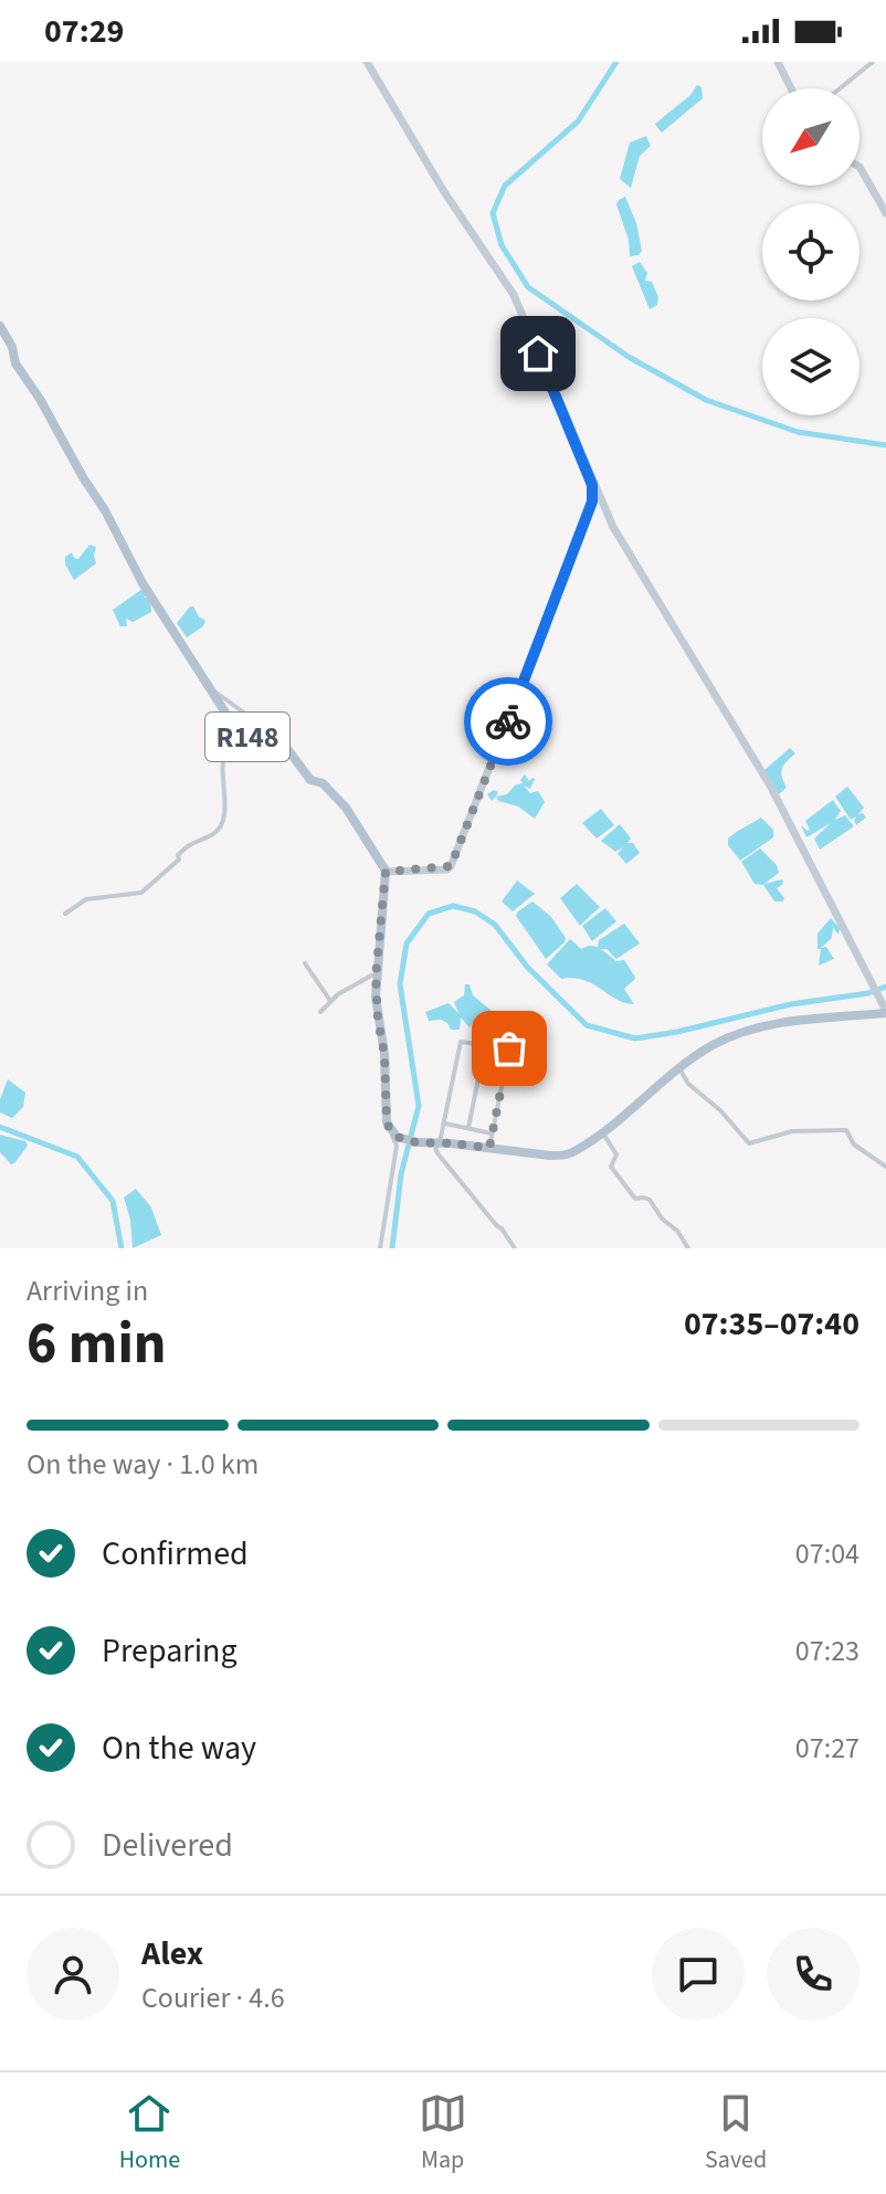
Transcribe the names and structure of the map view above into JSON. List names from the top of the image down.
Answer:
{
  "streets": {
    "main road": ["R148"]
  },
  "north": "bottom left",
  "page": {
    "status": "07:29",
    "heading": ["6 min", "Arriving in", "07:35–07:40"],
    "panel": ["Alex", "Courier · 4.6"],
    "bar": "On the way · 1.0 km",
    "list": [
      ["Confirmed", "07:04"],
      ["Preparing", "07:23"],
      ["On the way", "07:27"],
      "Delivered"
    ],
    "tabs": ["Home", "Map", "Saved"]
  }
}
